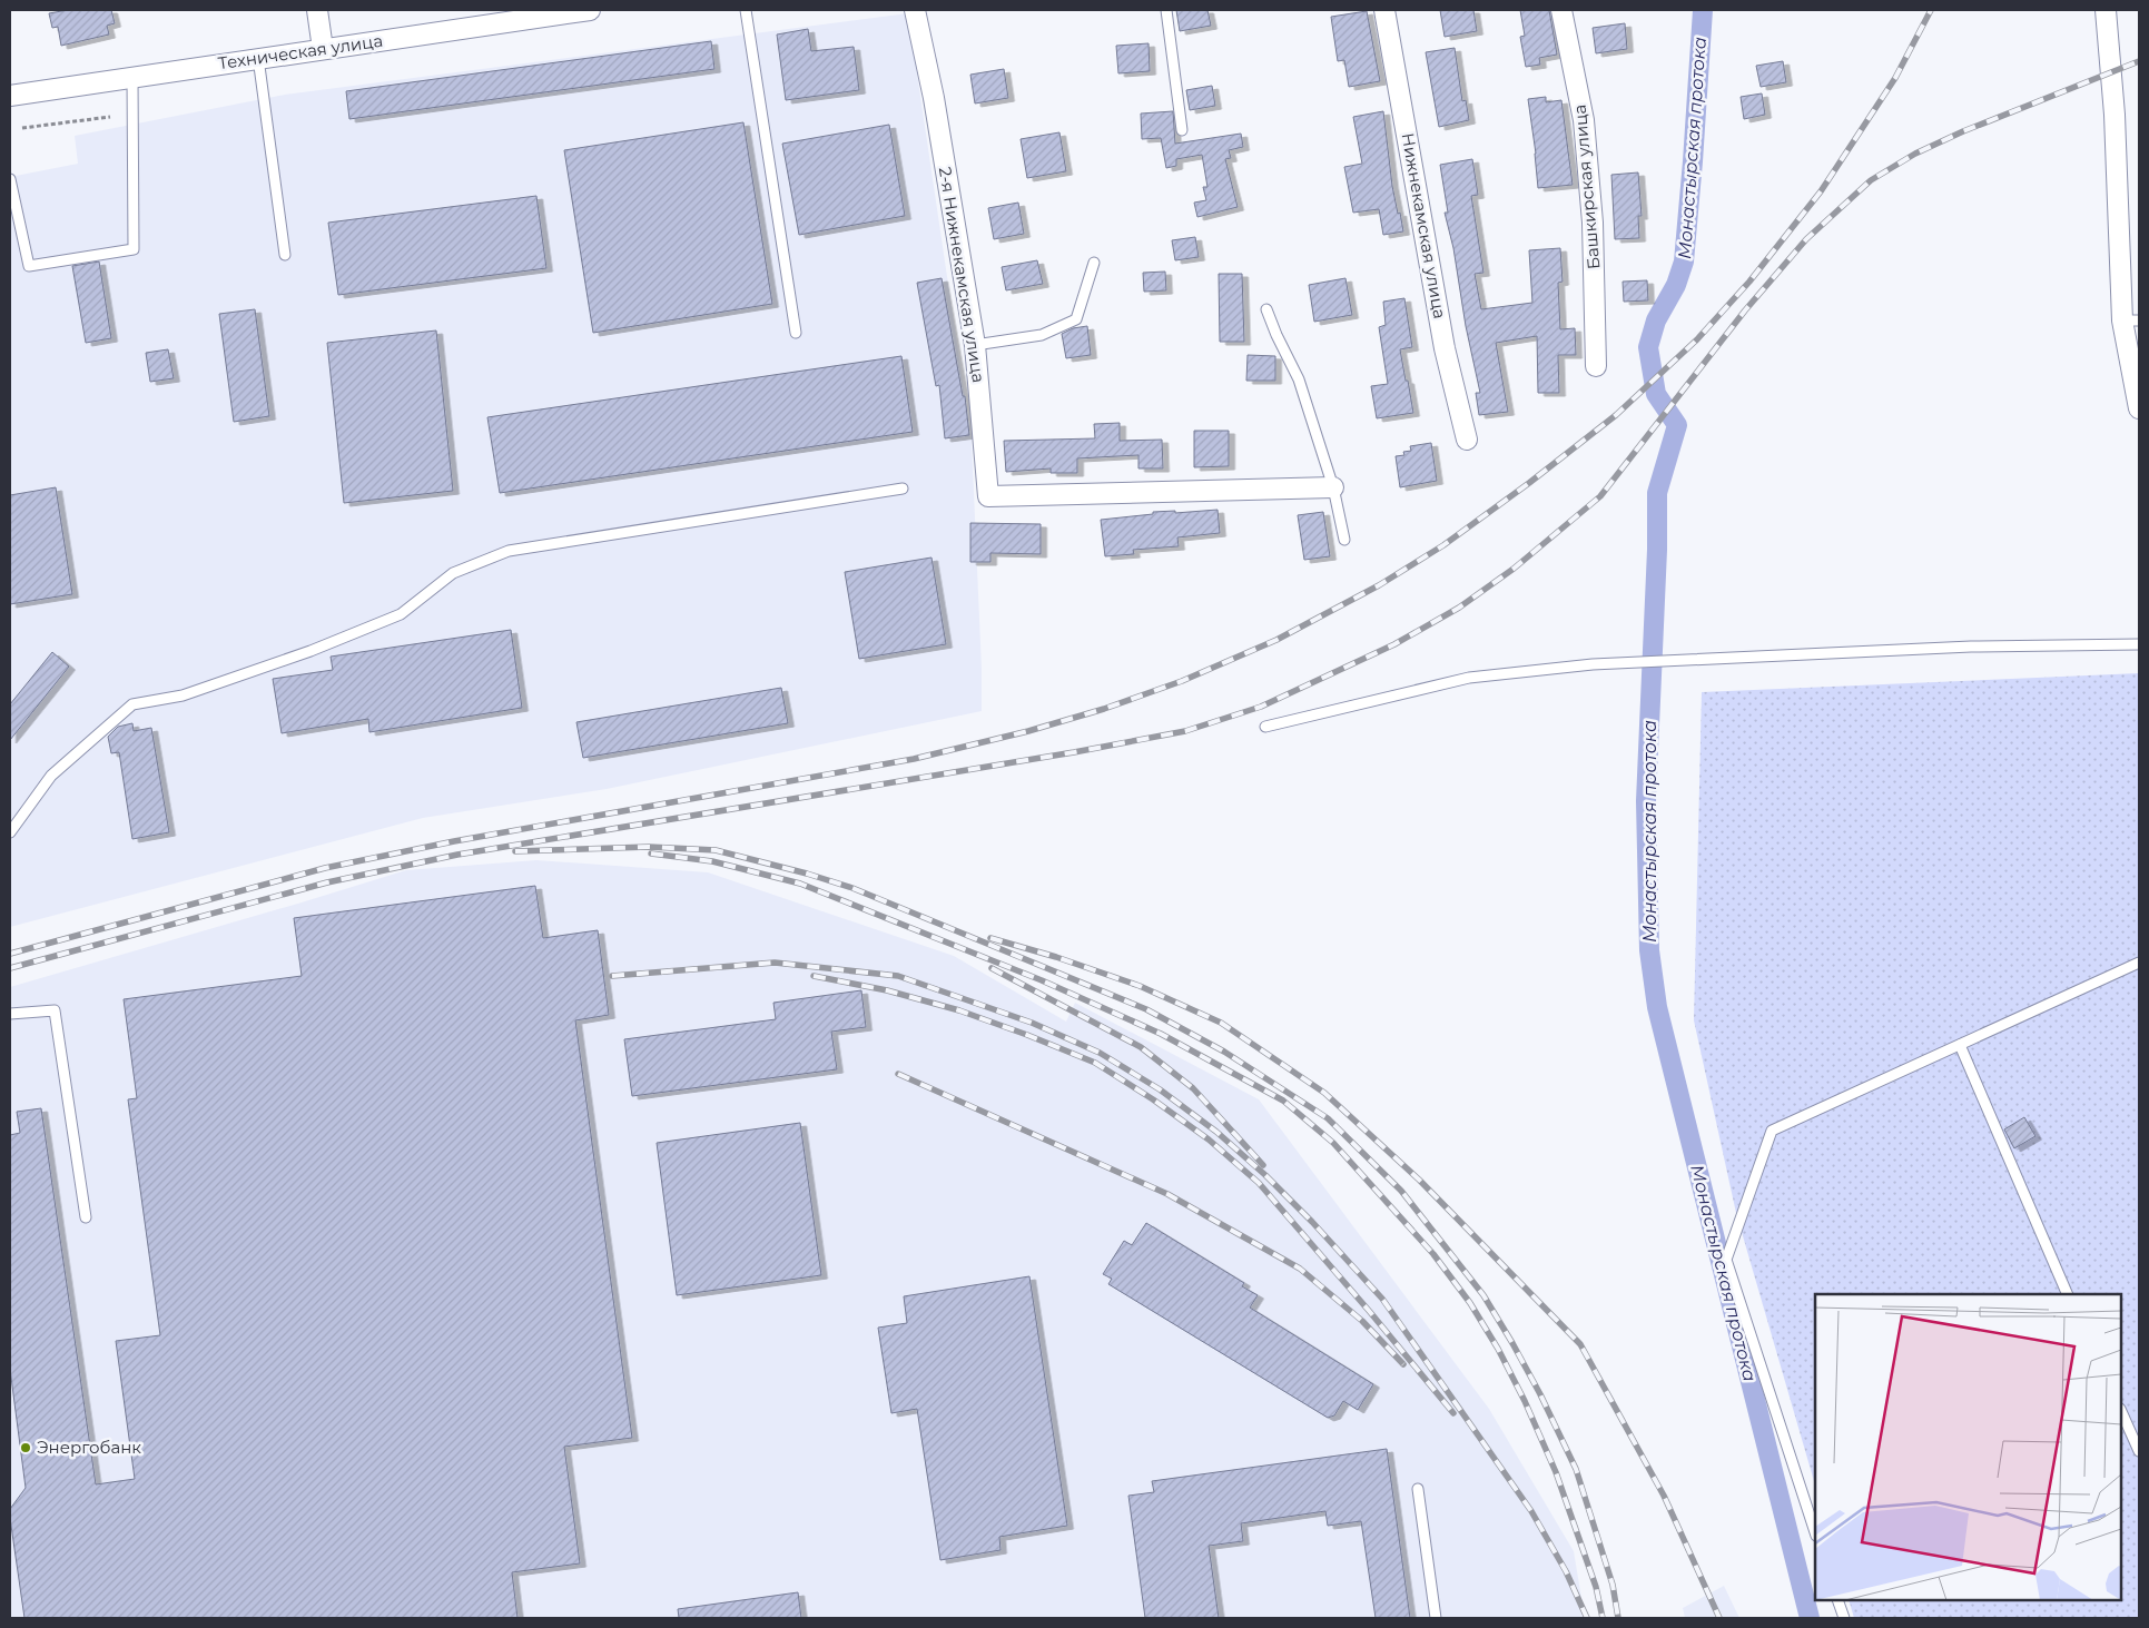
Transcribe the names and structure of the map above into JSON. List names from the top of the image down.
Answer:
{
  "streets": {
    "street": [
      "Техническая улица",
      "Башкирская улица",
      "Нижнекамская улица",
      "2-я Нижнекамская улица"
    ]
  },
  "water": ["Монастырская протока"],
  "places": ["Энергобанк"]
}
